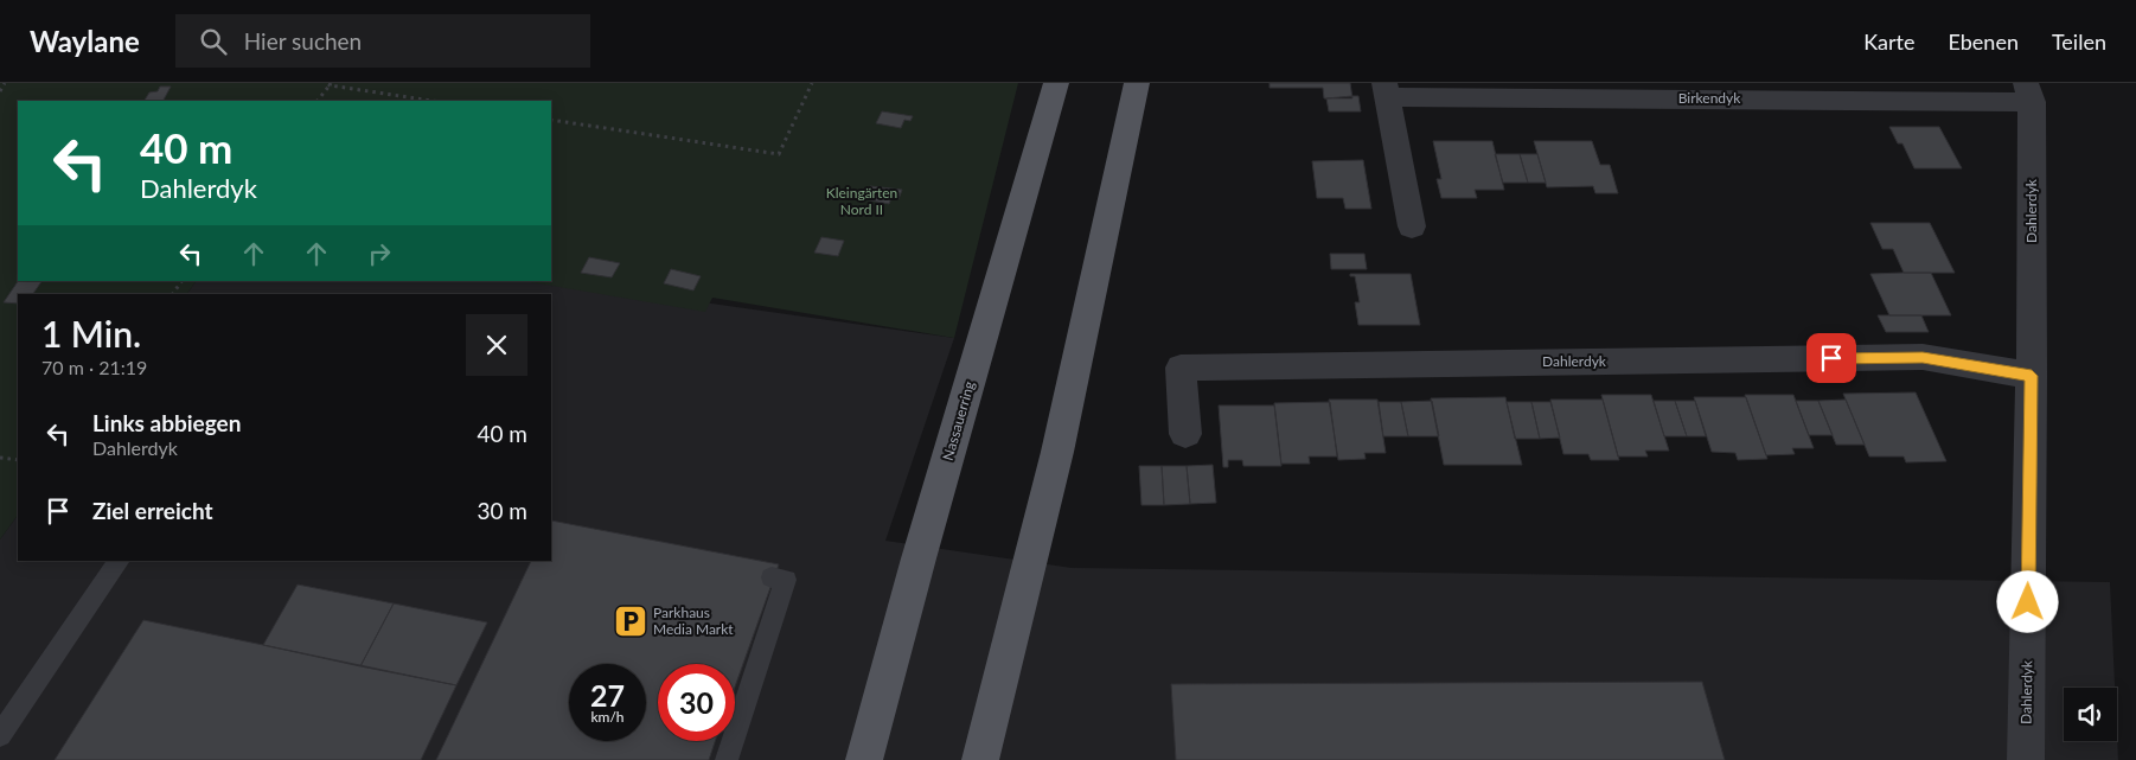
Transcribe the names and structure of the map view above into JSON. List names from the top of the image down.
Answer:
{
  "streets": {
    "main road": ["Nassauerring"],
    "street": ["Birkendyk", "Dahlerdyk"]
  },
  "crossings": [
    ["Birkendyk", "Dahlerdyk"]
  ],
  "parks": ["Kleingärten Nord II"],
  "places": {
    "parking": ["Parkhaus Media Markt"]
  },
  "page": {
    "header": "Waylane",
    "search": "Hier suchen",
    "nav": ["Karte", "Ebenen", "Teilen"],
    "turn": ["40 m", "Dahlerdyk"],
    "heading": ["1 Min.", "70 m · 21:19"],
    "list": [
      {
        "name": "Links abbiegen",
        "note": "Dahlerdyk",
        "value": "40 m"
      },
      {
        "name": "Ziel erreicht",
        "value": "30 m"
      }
    ],
    "speed": "27 km/h",
    "limit": "30"
  }
}
